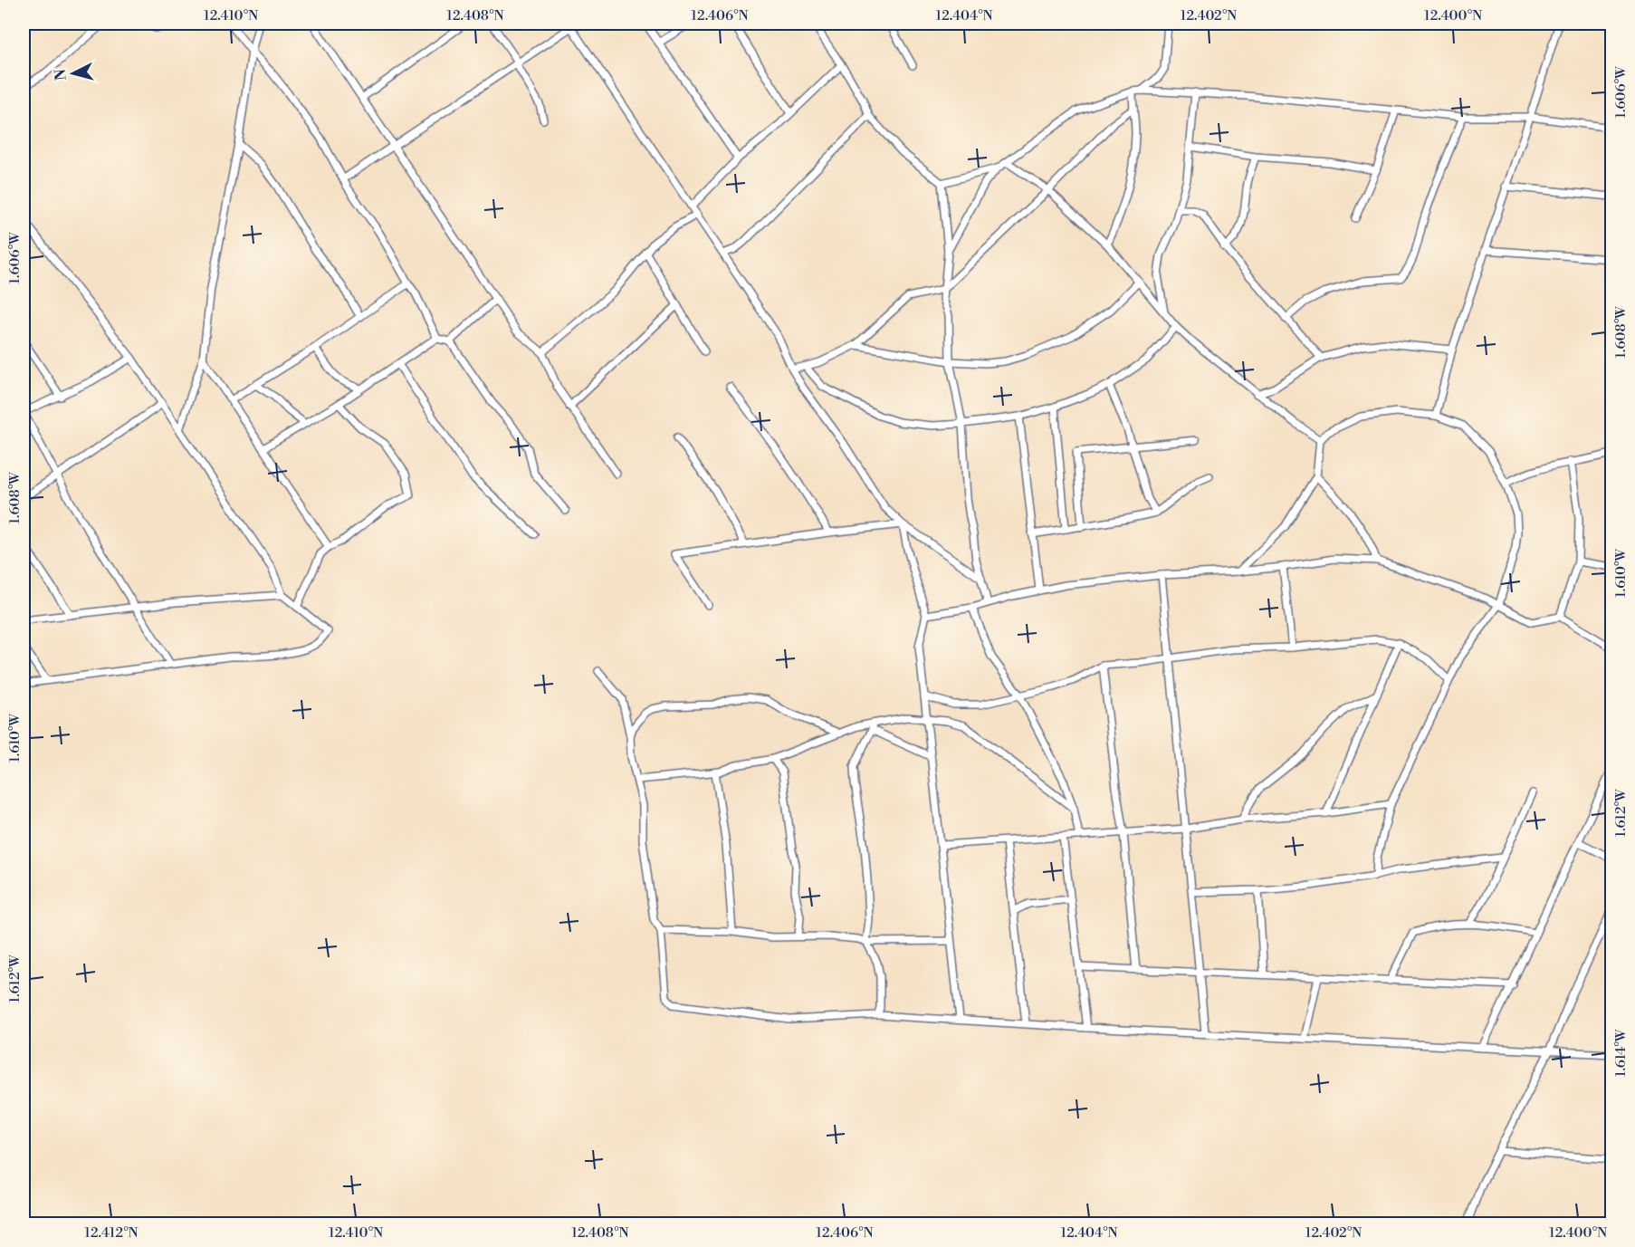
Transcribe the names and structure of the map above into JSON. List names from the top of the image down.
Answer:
{
  "north": "left",
  "coordinates": [
    "12.410°N",
    "12.408°N",
    "12.406°N",
    "12.404°N",
    "12.402°N",
    "12.400°N",
    "1.606°W",
    "1.608°W",
    "1.610°W",
    "1.612°W",
    "1.614°W",
    "12.412°N"
  ]
}
